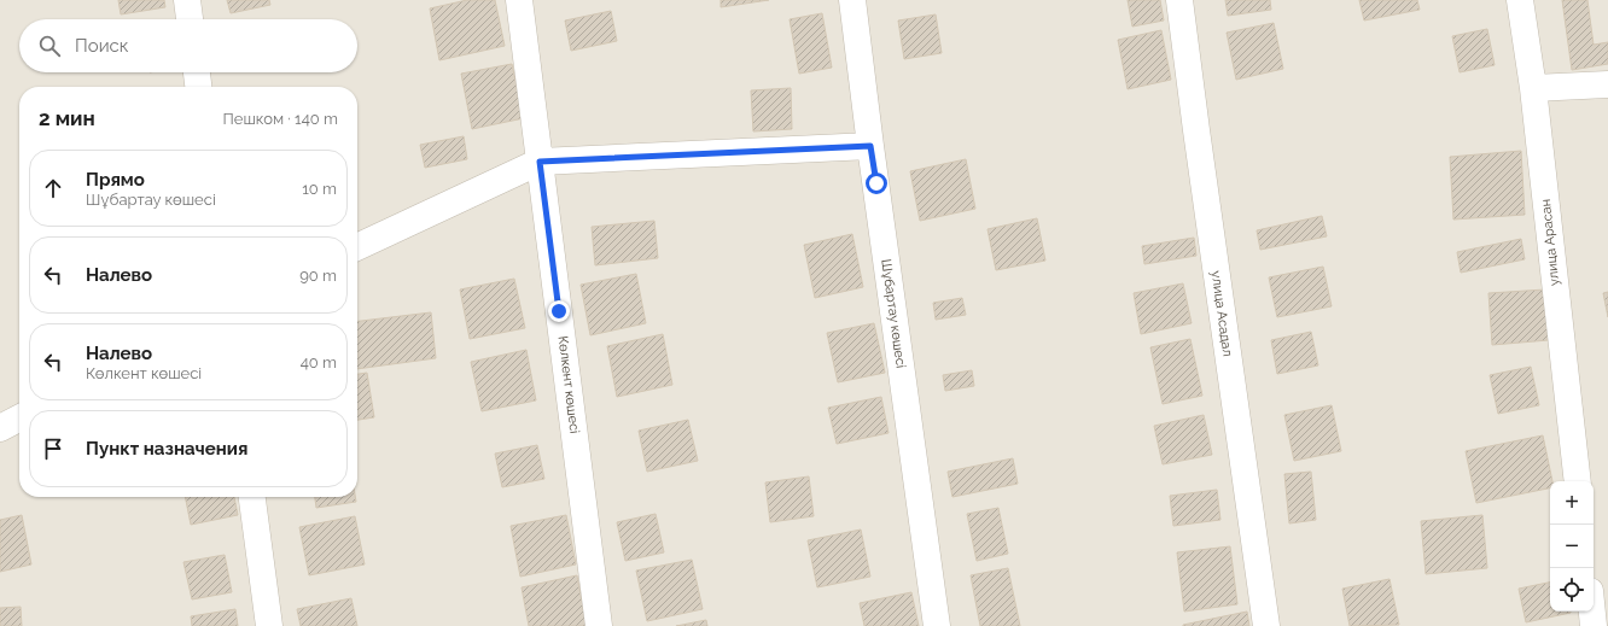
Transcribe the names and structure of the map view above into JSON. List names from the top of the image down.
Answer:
{
  "streets": {
    "street": [
      "улица Арасан",
      "Шұбартау көшесі",
      "улица Асадал",
      "Көлкент көшесі"
    ]
  },
  "page": {
    "search": "Поиск",
    "heading": ["2 мин", "Пешком · 140 m"],
    "list": [
      ["Прямо", "Шұбартау көшесі", "10 m"],
      ["Налево", "90 m"],
      ["Налево", "Көлкент көшесі", "40 m"],
      "Пункт назначения"
    ],
    "map_buttons": ["+", "−"]
  }
}
